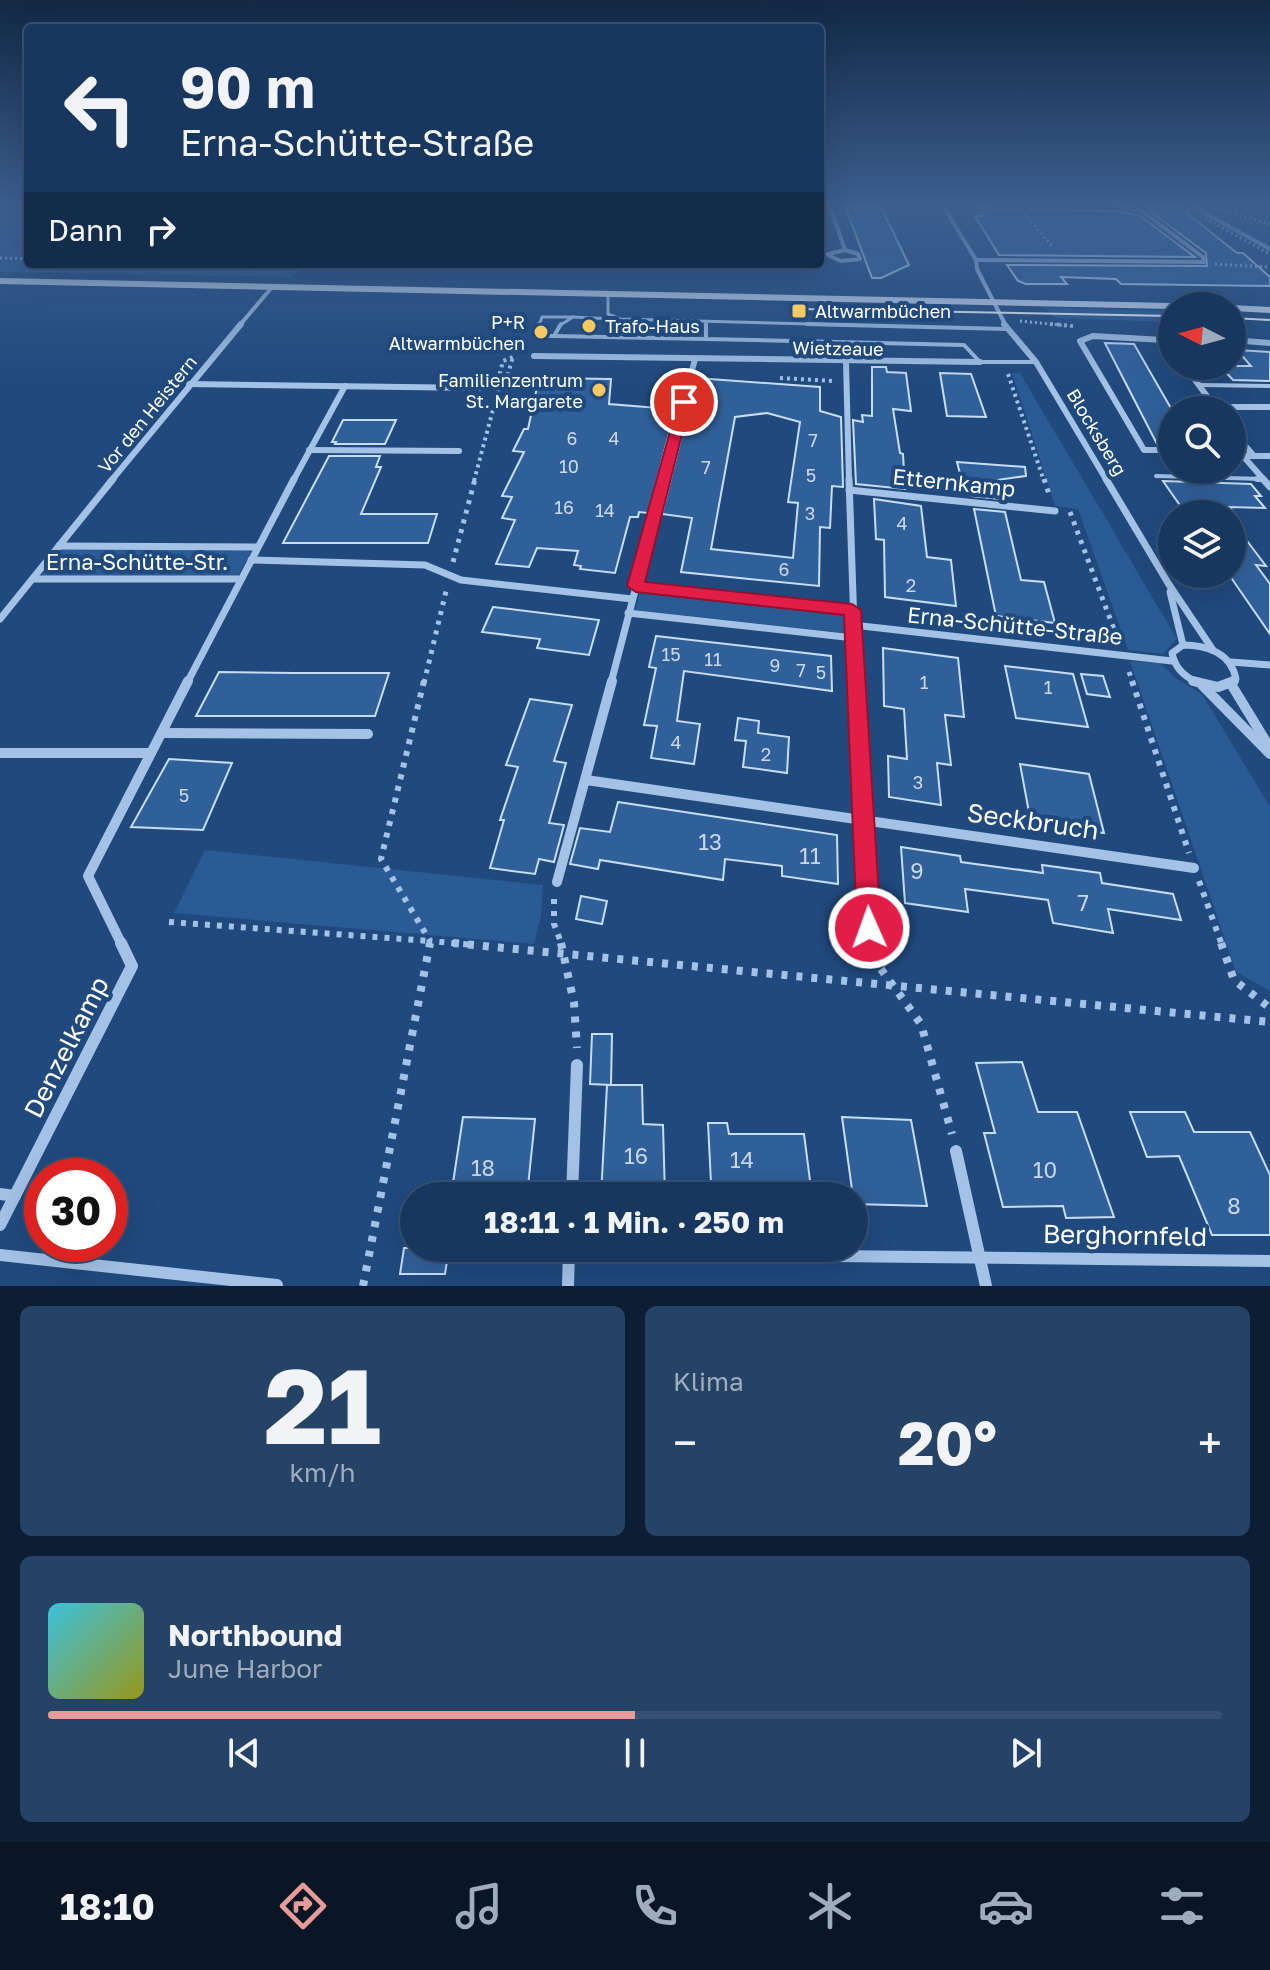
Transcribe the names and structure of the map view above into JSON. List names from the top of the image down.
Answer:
{
  "streets": {
    "street": [
      "Wietzeaue",
      "Vor den Heistern",
      "Blocksberg",
      "Etternkamp",
      "Erna-Schütte-Str.",
      "Erna-Schütte-Straße",
      "Seckbruch",
      "Denzelkamp",
      "Berghornfeld"
    ]
  },
  "crossings": [
    ["Vor den Heistern", "Erna-Schütte-Str."]
  ],
  "places": {
    "transit": ["Altwarmbüchen"],
    "other": ["Trafo-Haus", "P+R Altwarmbüchen", "Familienzentrum St. Margarete"]
  },
  "house_numbers": [
    "6",
    "4",
    "7",
    "10",
    "7",
    "5",
    "16",
    "14",
    "3",
    "4",
    "6",
    "2",
    "15",
    "11",
    "9",
    "7",
    "5",
    "1",
    "1",
    "4",
    "2",
    "3",
    "5",
    "13",
    "11",
    "9",
    "7",
    "16",
    "14",
    "18",
    "10",
    "8"
  ],
  "north": "left",
  "page": {
    "turn": ["90 m", "Erna-Schütte-Straße"],
    "then": "Dann",
    "limit": "30",
    "trip": "18:11 · 1 Min. · 250 m",
    "tile": [
      ["21", "km/h"],
      "Klima"
    ],
    "heat": ["−", "20°", "+"],
    "song": ["Northbound", "June Harbor"],
    "tabs": "18:10"
  }
}
